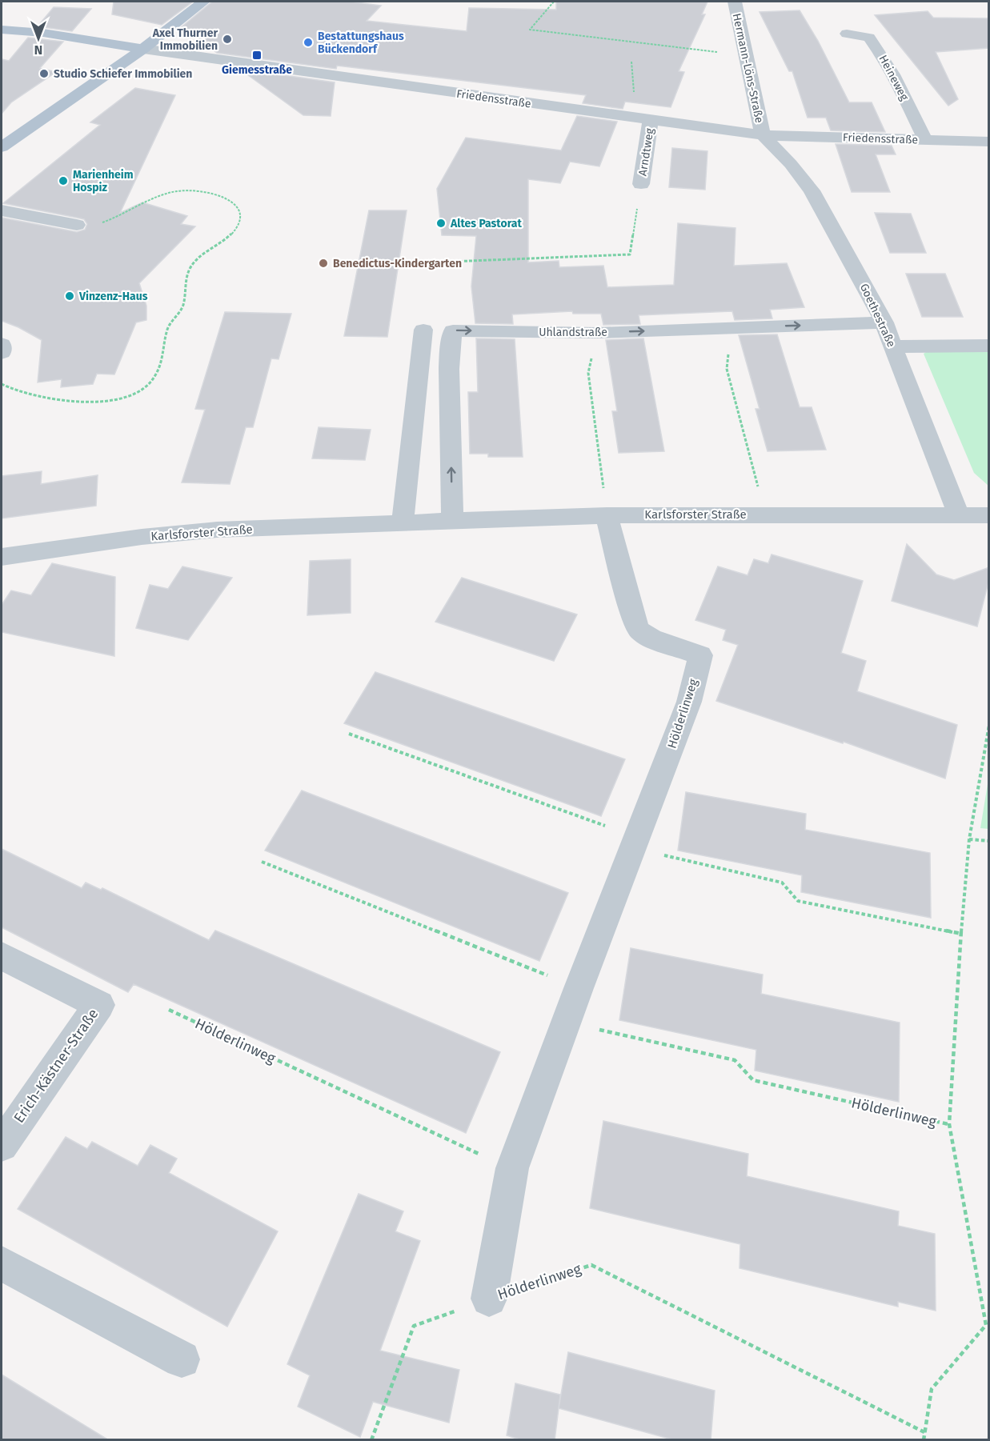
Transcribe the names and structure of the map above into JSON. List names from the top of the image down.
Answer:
{
  "streets": {
    "main road": ["Friedensstraße"],
    "street": [
      "Hermann-Löns-Straße",
      "Heineweg",
      "Arndtweg",
      "Goethestraße",
      "Uhlandstraße",
      "Karlsforster Straße",
      "Hölderlinweg",
      "Erich-Kästner-Straße"
    ]
  },
  "crossings": [
    ["Hermann-Löns-Straße", "Friedensstraße"],
    ["Hermann-Löns-Straße", "Goethestraße"],
    ["Heineweg", "Friedensstraße"],
    ["Friedensstraße", "Arndtweg"],
    ["Friedensstraße", "Goethestraße"],
    ["Goethestraße", "Uhlandstraße"],
    ["Goethestraße", "Karlsforster Straße"],
    ["Uhlandstraße", "Karlsforster Straße"],
    ["Karlsforster Straße", "Hölderlinweg"]
  ],
  "places": {
    "other": [
      "Axel Thurner Immobilien",
      "Bestattungshaus Bückendorf",
      "Studio Schiefer Immobilien",
      "Marienheim Hospiz",
      "Altes Pastorat",
      "Benedictus-Kindergarten",
      "Vinzenz-Haus"
    ],
    "transit": ["Giemesstraße"]
  },
  "north": "bottom"
}
